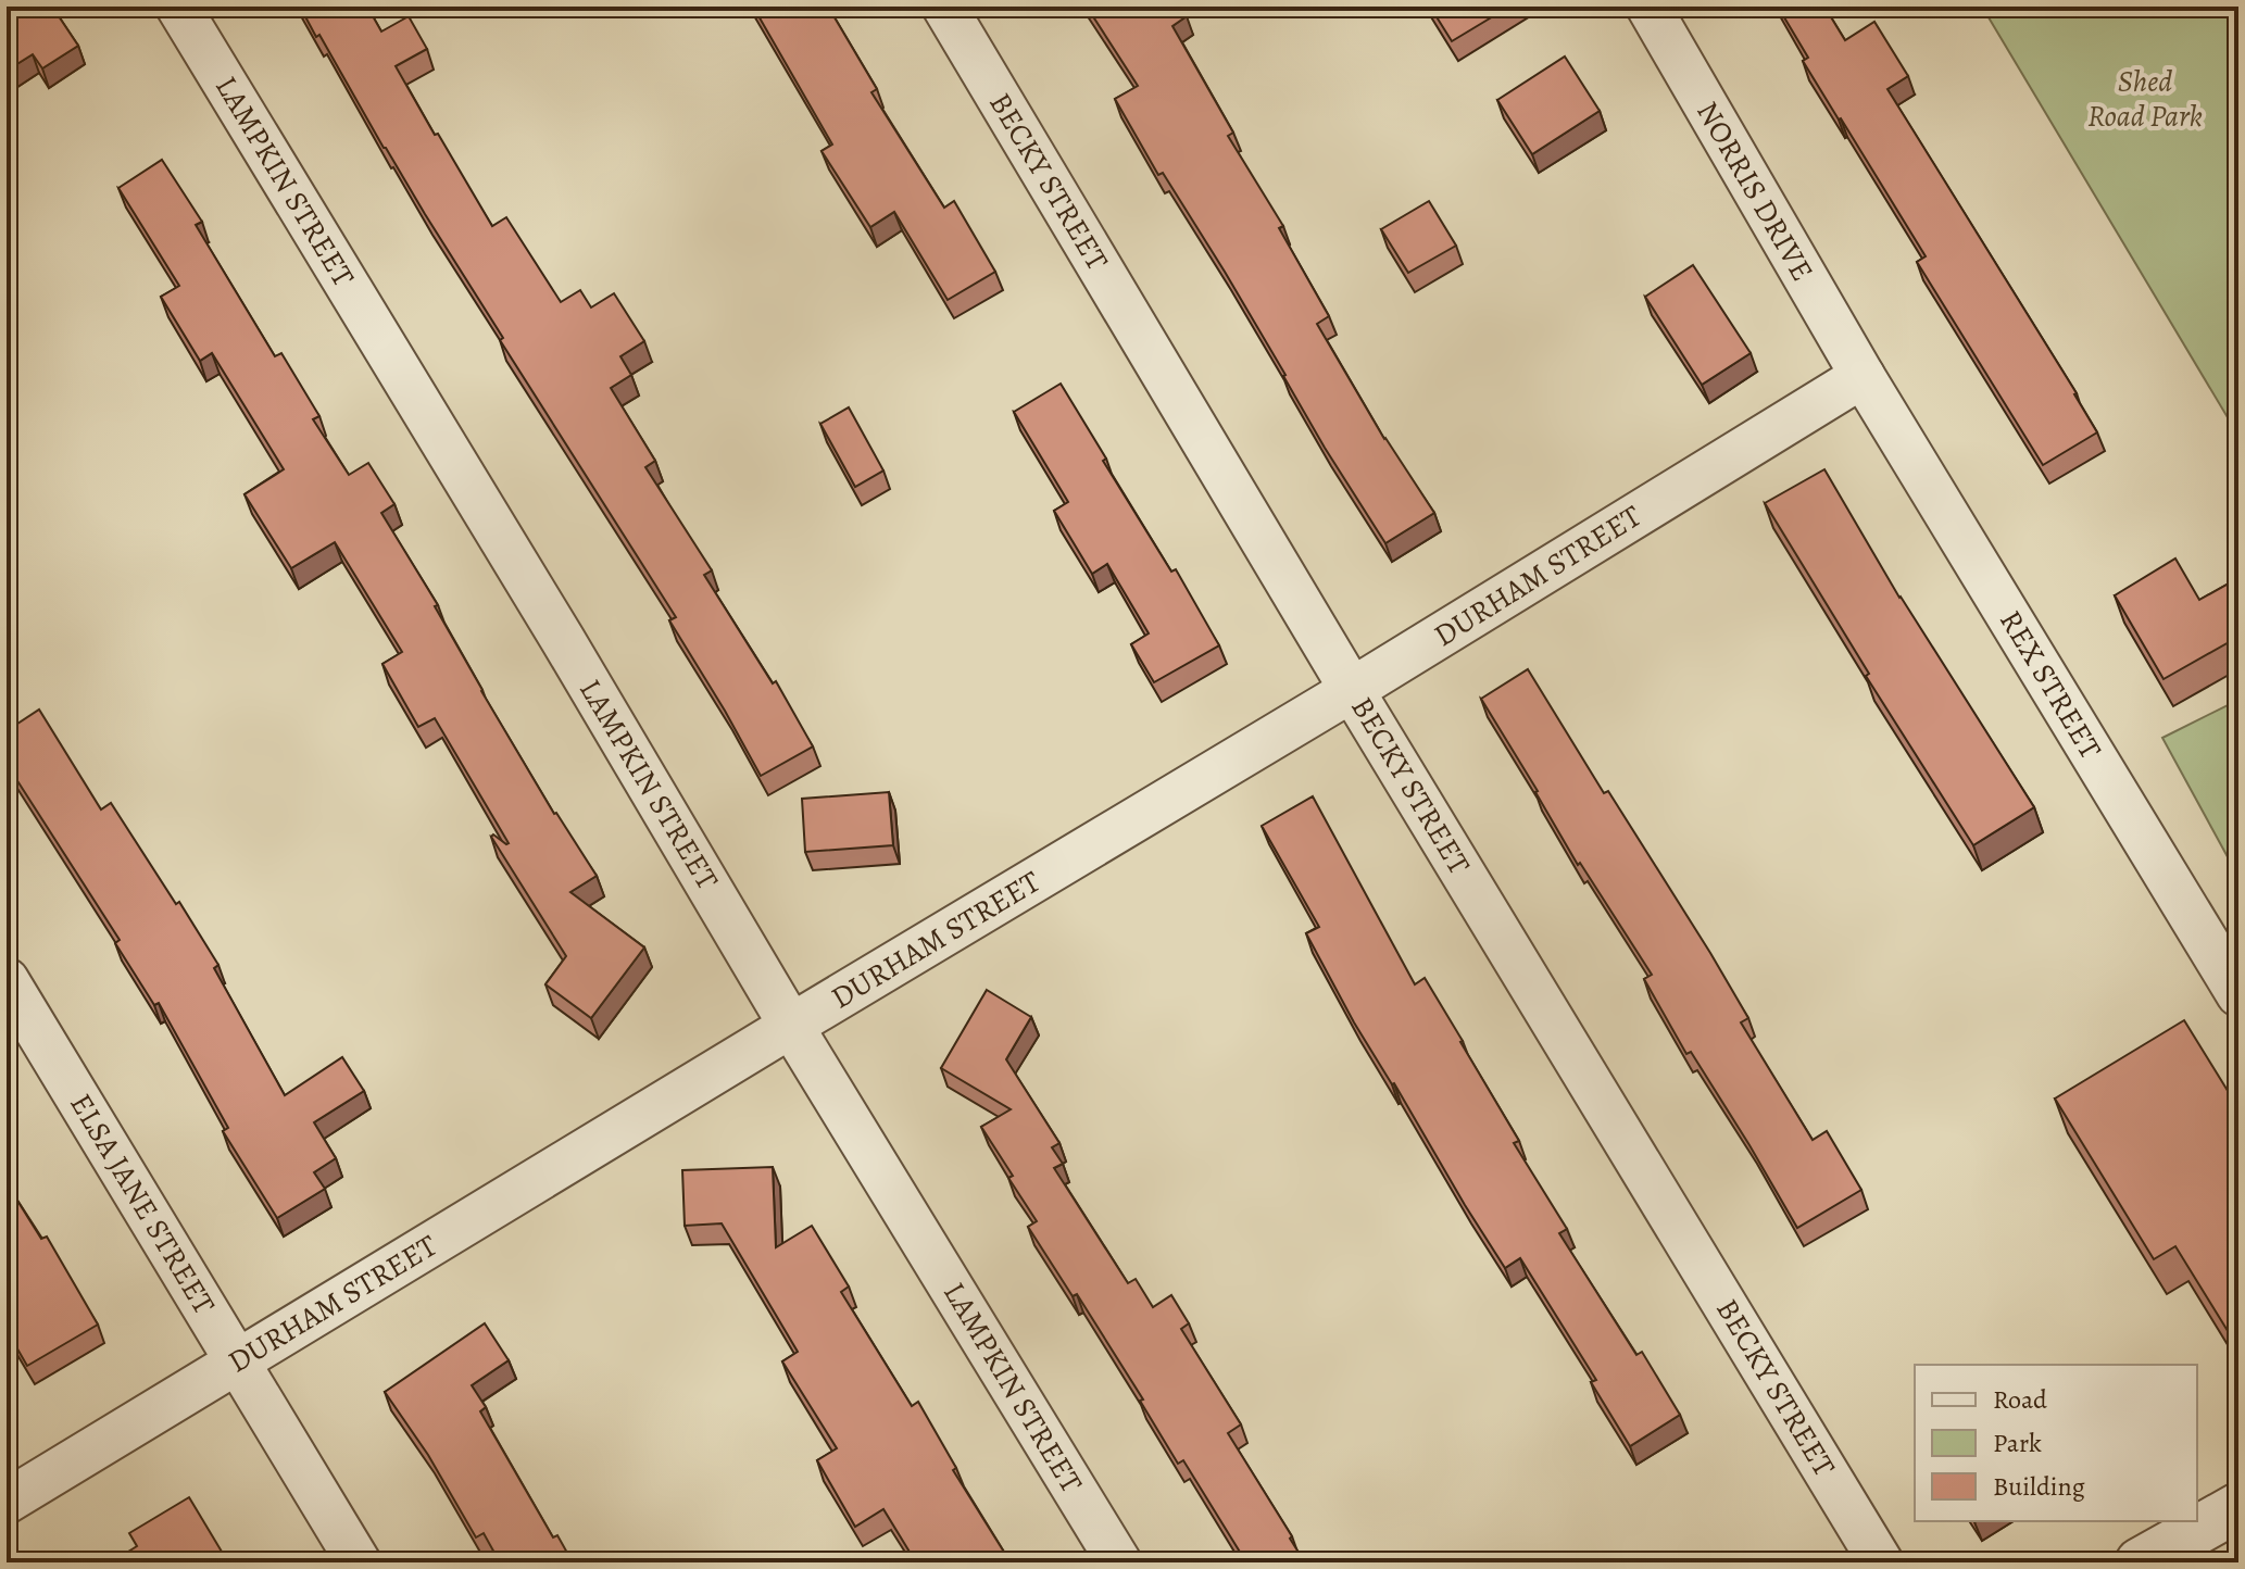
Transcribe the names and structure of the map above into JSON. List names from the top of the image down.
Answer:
{
  "streets": {
    "street": [
      "LAMPKIN STREET",
      "BECKY STREET",
      "NORRIS DRIVE",
      "DURHAM STREET",
      "REX STREET",
      "ELSA JANE STREET"
    ]
  },
  "crossings": [
    ["LAMPKIN STREET", "DURHAM STREET"],
    ["BECKY STREET", "DURHAM STREET"],
    ["NORRIS DRIVE", "DURHAM STREET"],
    ["NORRIS DRIVE", "REX STREET"],
    ["DURHAM STREET", "REX STREET"],
    ["DURHAM STREET", "ELSA JANE STREET"]
  ],
  "parks": ["Shed Road Park"],
  "legend": ["Road", "Park", "Building"]
}
